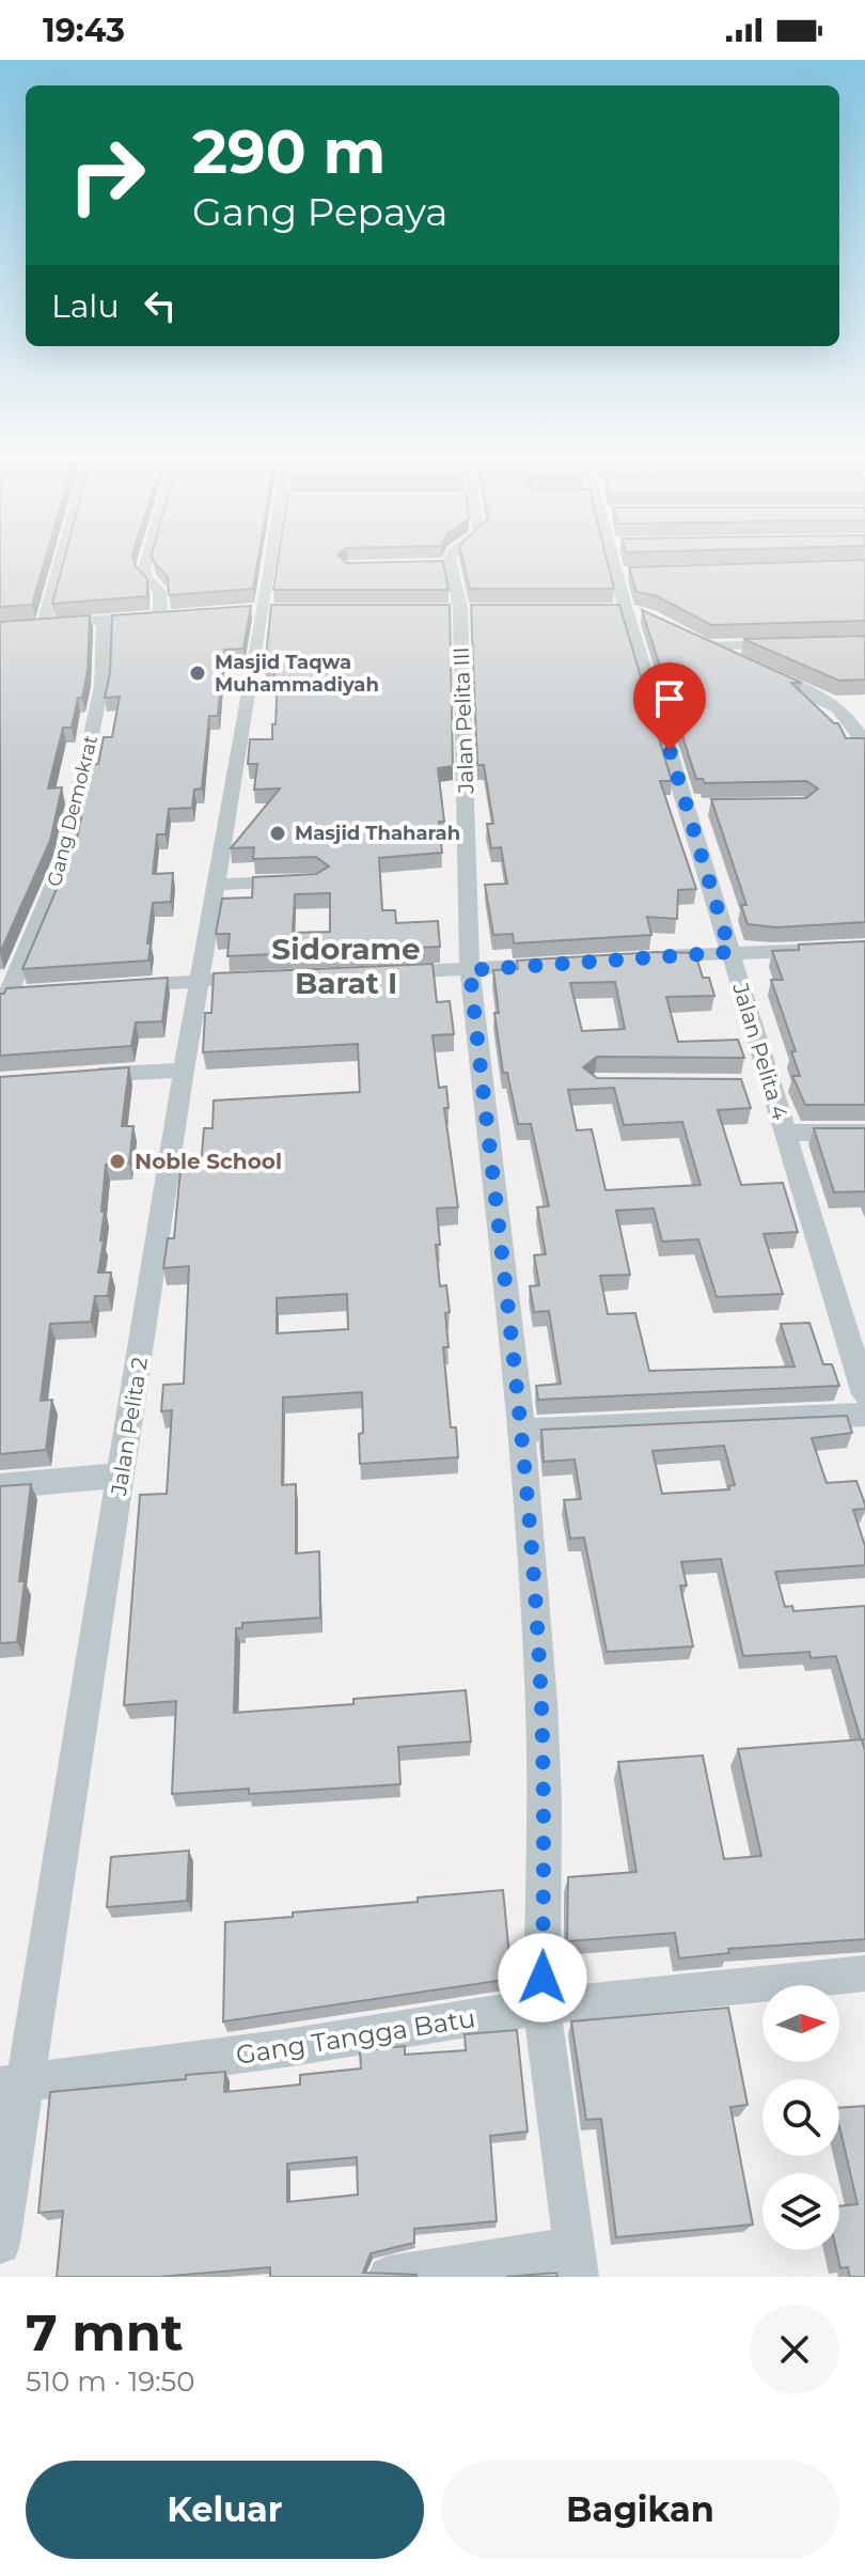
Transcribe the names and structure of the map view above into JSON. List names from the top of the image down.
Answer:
{
  "streets": {
    "street": [
      "Jalan Pelita III",
      "Gang Demokrat",
      "Jalan Pelita 4",
      "Jalan Pelita 2",
      "Gang Tangga Batu"
    ]
  },
  "crossings": [
    ["Jalan Pelita III", "Gang Tangga Batu"],
    ["Jalan Pelita 2", "Gang Tangga Batu"]
  ],
  "districts": ["Sidorame Barat I"],
  "places": ["Masjid Taqwa Muhammadiyah", "Masjid Thaharah", "Noble School"],
  "north": "right",
  "page": {
    "status": "19:43",
    "turn": ["290 m", "Gang Pepaya"],
    "then": "Lalu",
    "heading": ["7 mnt", "510 m · 19:50"],
    "buttons": ["Keluar", "Bagikan"]
  }
}
